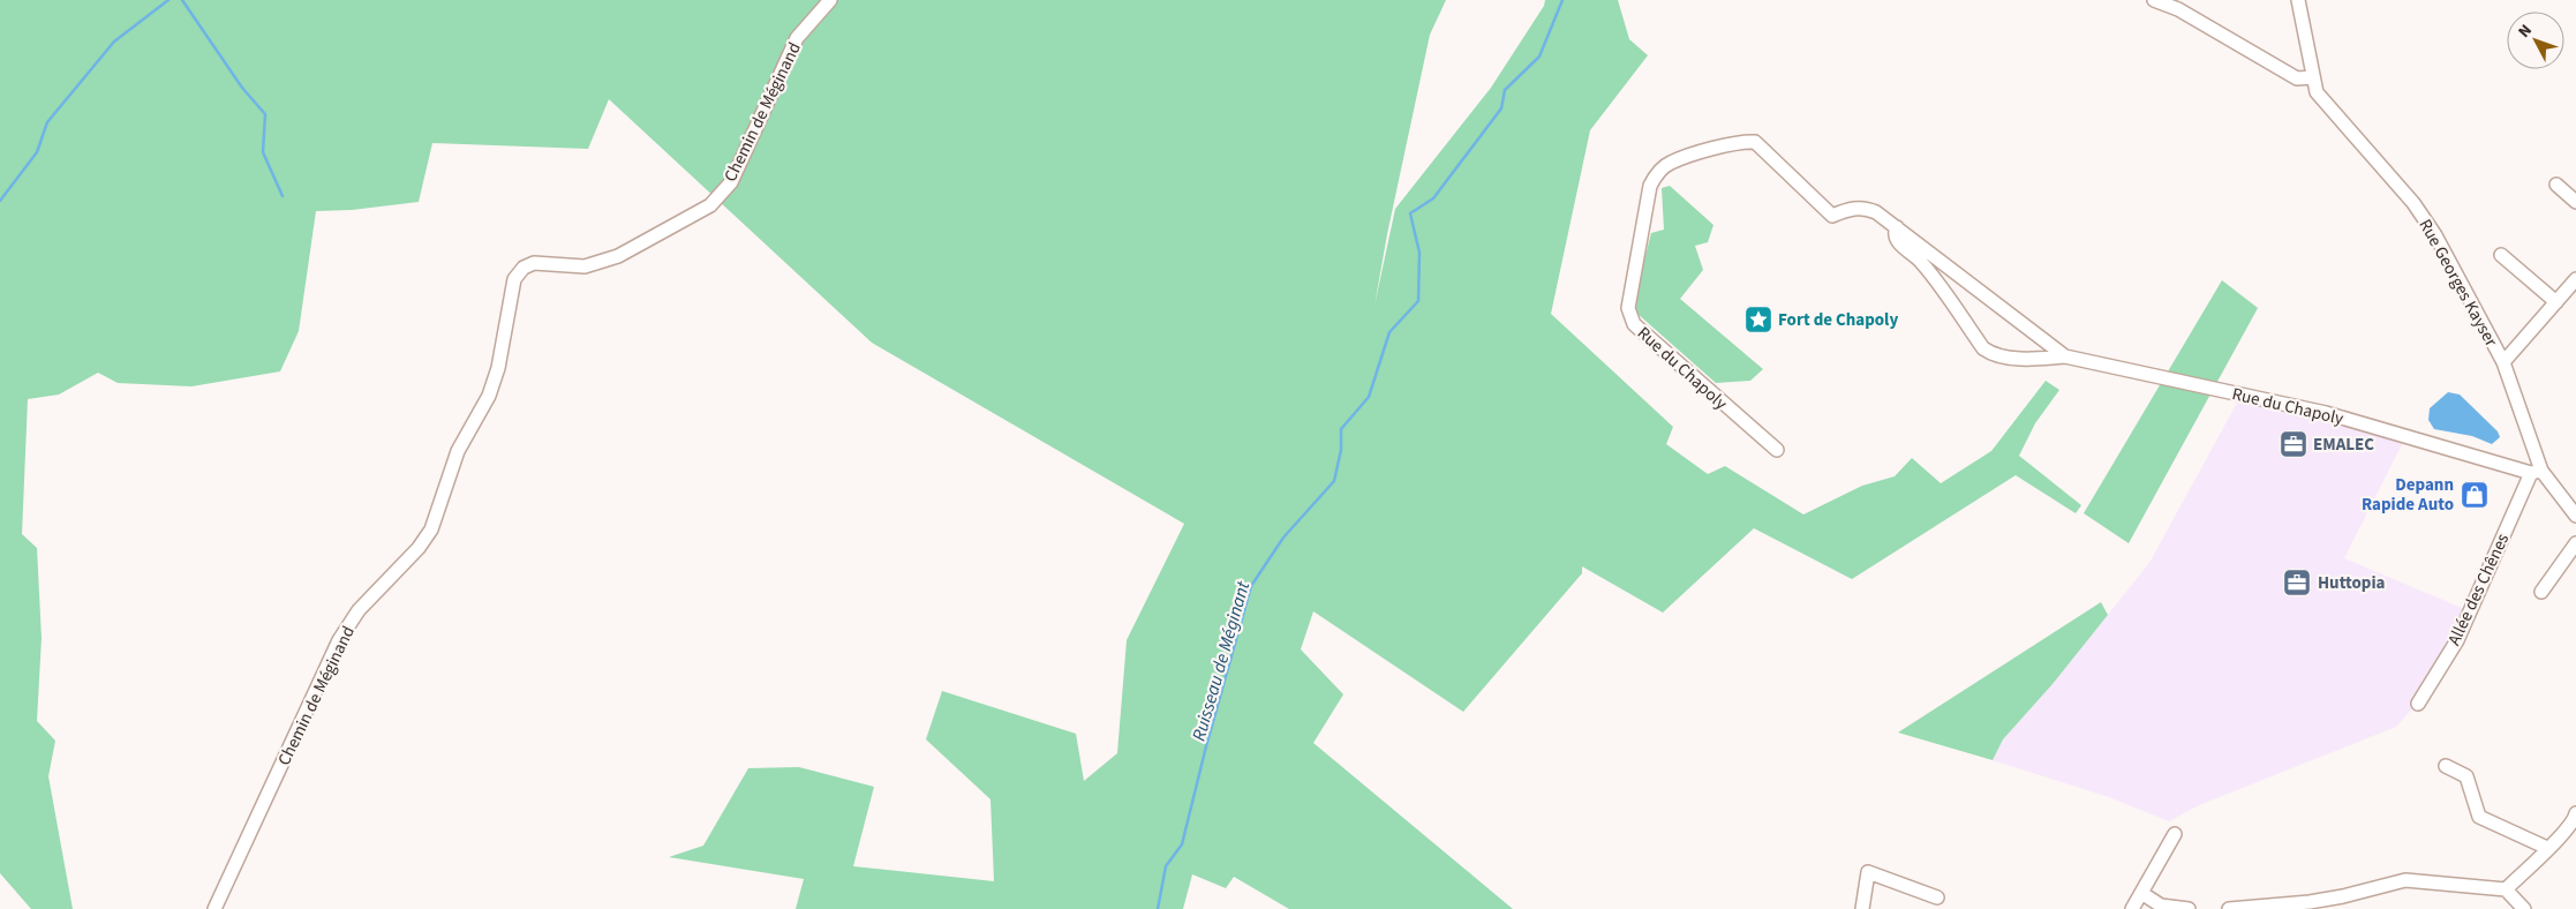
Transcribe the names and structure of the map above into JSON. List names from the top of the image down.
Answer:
{
  "streets": {
    "street": [
      "Chemin de Méginand",
      "Rue Georges Kayser",
      "Rue du Chapoly",
      "Allée des Chênes"
    ]
  },
  "crossings": [
    ["Rue Georges Kayser", "Rue du Chapoly"],
    ["Rue Georges Kayser", "Allée des Chênes"],
    ["Rue du Chapoly", "Allée des Chênes"]
  ],
  "water": ["Ruisseau de Méginant"],
  "places": {
    "place": ["Fort de Chapoly"],
    "office": ["EMALEC", "Huttopia"],
    "shop": ["Depann Rapide Auto"]
  },
  "north": "top left"
}
